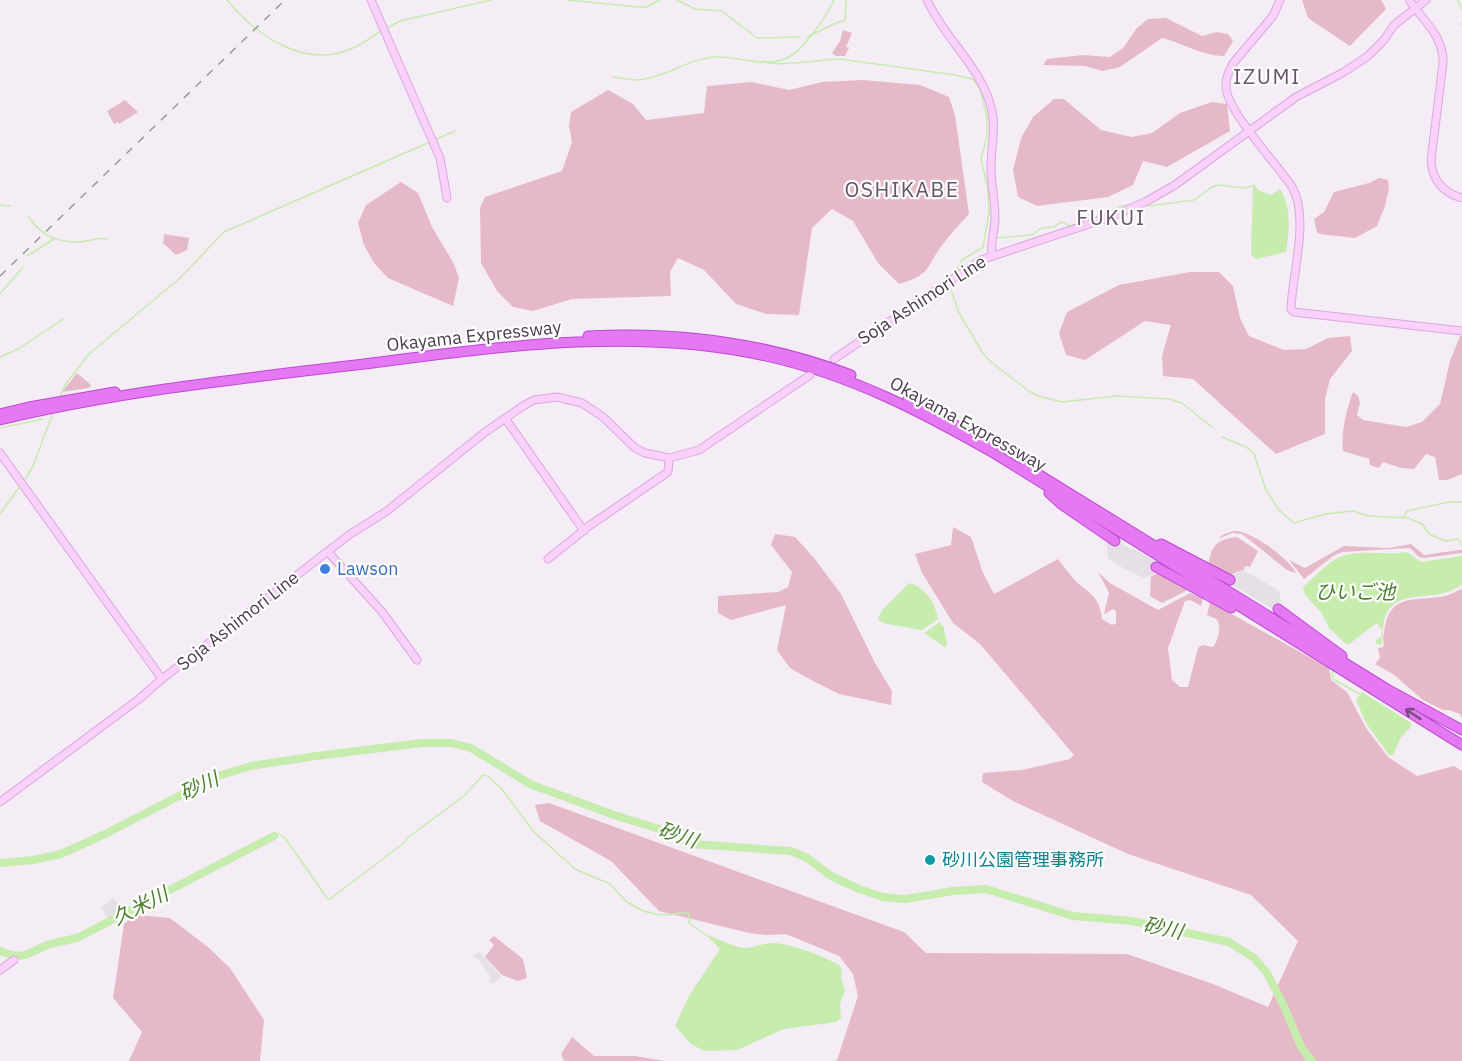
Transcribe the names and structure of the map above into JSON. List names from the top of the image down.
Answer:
{
  "streets": {
    "highway": ["Okayama Expressway"],
    "street": ["Soja Ashimori Line"]
  },
  "districts": ["IZUMI", "OSHIKABE", "FUKUI"],
  "water": ["ひいご池", "砂川", "久米川"],
  "places": ["Lawson", "砂川公園管理事務所"]
}
